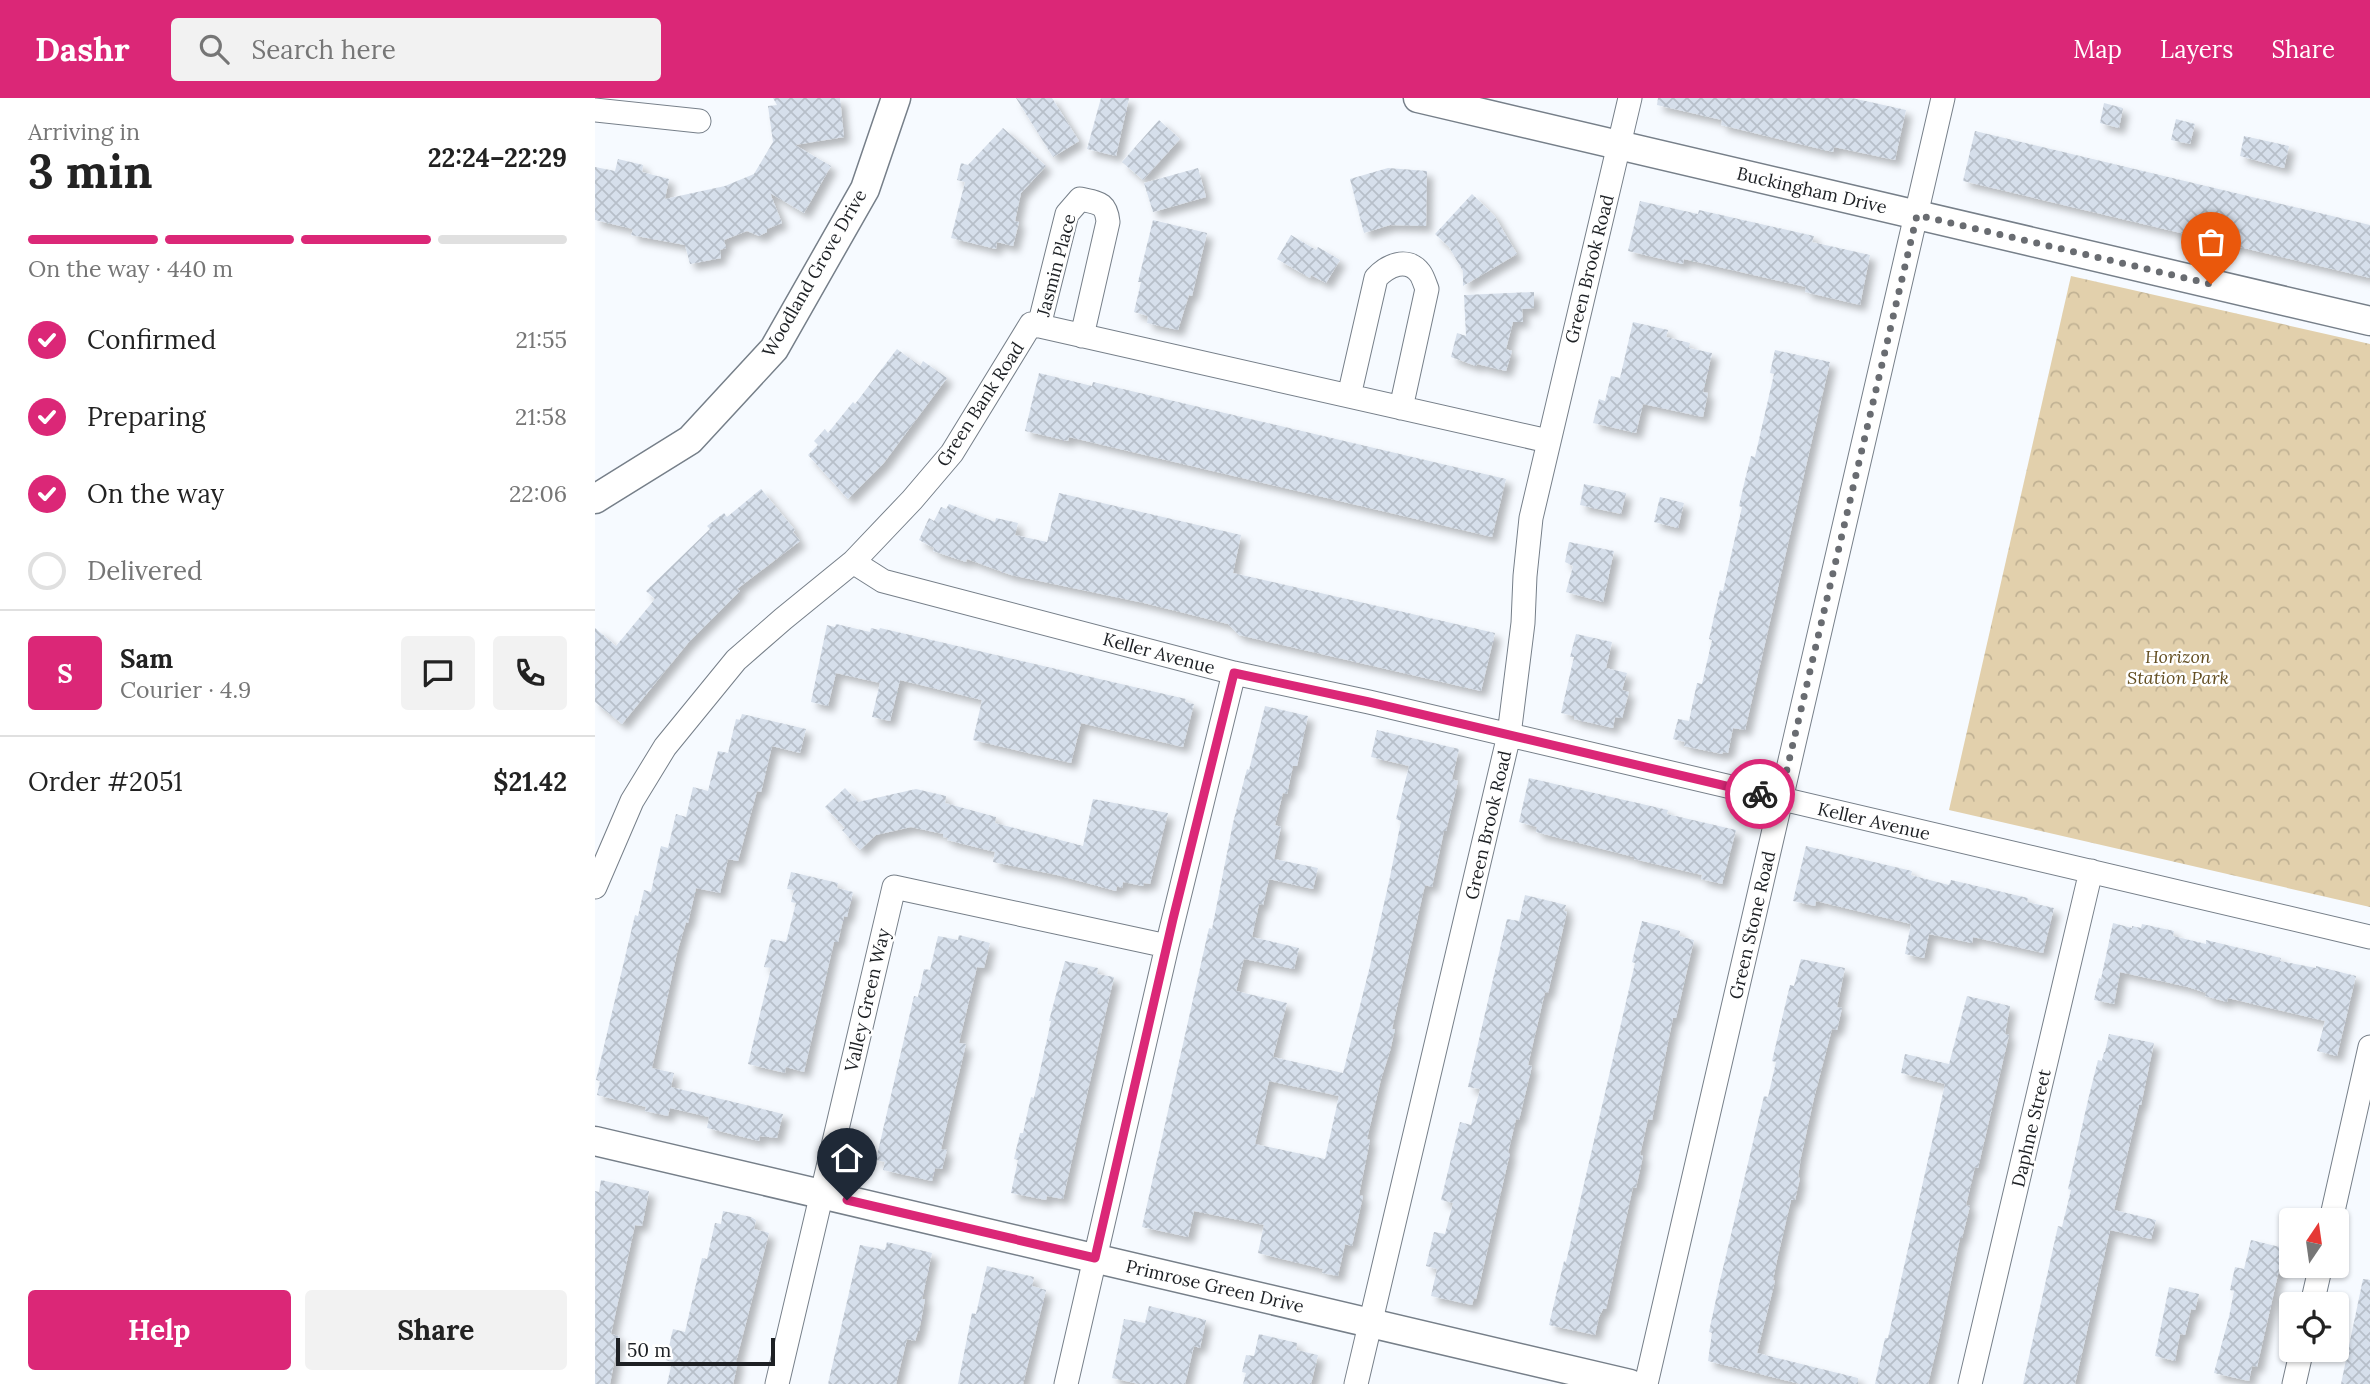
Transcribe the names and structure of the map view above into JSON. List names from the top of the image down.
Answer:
{
  "streets": {
    "street": [
      "Buckingham Drive",
      "Jasmin Place",
      "Green Brook Road",
      "Woodland Grove Drive",
      "Green Bank Road",
      "Keller Avenue",
      "Green Stone Road",
      "Valley Green Way",
      "Daphne Street",
      "Primrose Green Drive"
    ]
  },
  "crossings": [
    ["Buckingham Drive", "Green Brook Road"],
    ["Buckingham Drive", "Green Stone Road"],
    ["Jasmin Place", "Green Bank Road"],
    ["Green Brook Road", "Green Bank Road"],
    ["Green Brook Road", "Keller Avenue"],
    ["Green Brook Road", "Primrose Green Drive"],
    ["Green Bank Road", "Keller Avenue"],
    ["Keller Avenue", "Green Stone Road"],
    ["Keller Avenue", "Daphne Street"],
    ["Valley Green Way", "Primrose Green Drive"]
  ],
  "parks": ["Horizon Station Park"],
  "scale_bar": "50 m",
  "north": "top",
  "page": {
    "header": "Dashr",
    "search": "Search here",
    "nav": ["Map", "Layers", "Share"],
    "heading": ["3 min", "Arriving in", "22:24–22:29"],
    "panel": [
      "Sam",
      "Courier · 4.9",
      "Order #2051",
      "$21.42"
    ],
    "bar": "On the way · 440 m",
    "list": [
      ["Confirmed", "21:55"],
      ["Preparing", "21:58"],
      ["On the way", "22:06"],
      "Delivered"
    ],
    "round": "S",
    "buttons": ["Help", "Share"],
    "scale": "50 m"
  }
}
